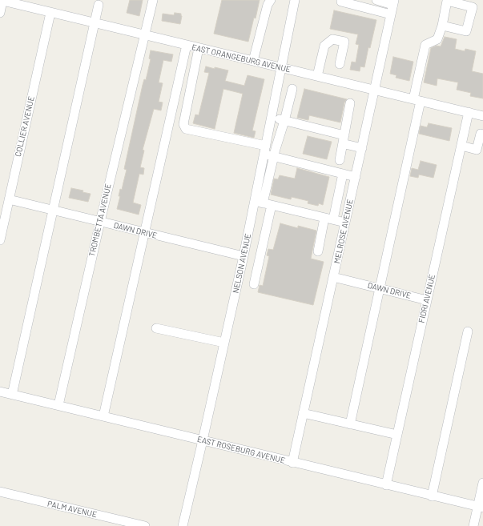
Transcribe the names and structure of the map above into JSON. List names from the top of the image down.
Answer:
{
  "streets": {
    "street": [
      "EAST ORANGEBURG AVENUE",
      "COLLIER AVENUE",
      "TROMBETTA AVENUE",
      "DAWN DRIVE",
      "MELROSE AVENUE",
      "NELSON AVENUE",
      "FIORI AVENUE",
      "EAST ROSEBURG AVENUE",
      "PALM AVENUE"
    ]
  },
  "crossings": [
    ["EAST ORANGEBURG AVENUE", "COLLIER AVENUE"],
    ["EAST ORANGEBURG AVENUE", "TROMBETTA AVENUE"],
    ["EAST ORANGEBURG AVENUE", "MELROSE AVENUE"],
    ["EAST ORANGEBURG AVENUE", "NELSON AVENUE"],
    ["EAST ORANGEBURG AVENUE", "FIORI AVENUE"],
    ["COLLIER AVENUE", "DAWN DRIVE"],
    ["TROMBETTA AVENUE", "DAWN DRIVE"],
    ["TROMBETTA AVENUE", "EAST ROSEBURG AVENUE"],
    ["DAWN DRIVE", "MELROSE AVENUE"],
    ["DAWN DRIVE", "NELSON AVENUE"],
    ["DAWN DRIVE", "FIORI AVENUE"],
    ["MELROSE AVENUE", "EAST ROSEBURG AVENUE"],
    ["NELSON AVENUE", "EAST ROSEBURG AVENUE"],
    ["FIORI AVENUE", "EAST ROSEBURG AVENUE"]
  ]
}
